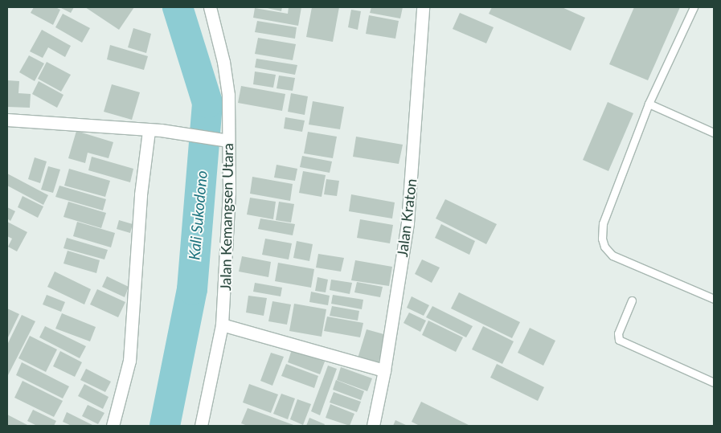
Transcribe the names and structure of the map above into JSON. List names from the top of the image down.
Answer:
{
  "streets": {
    "street": ["Jalan Kemangsen Utara", "Jalan Kraton"]
  },
  "water": ["Kali Sukodono"]
}
